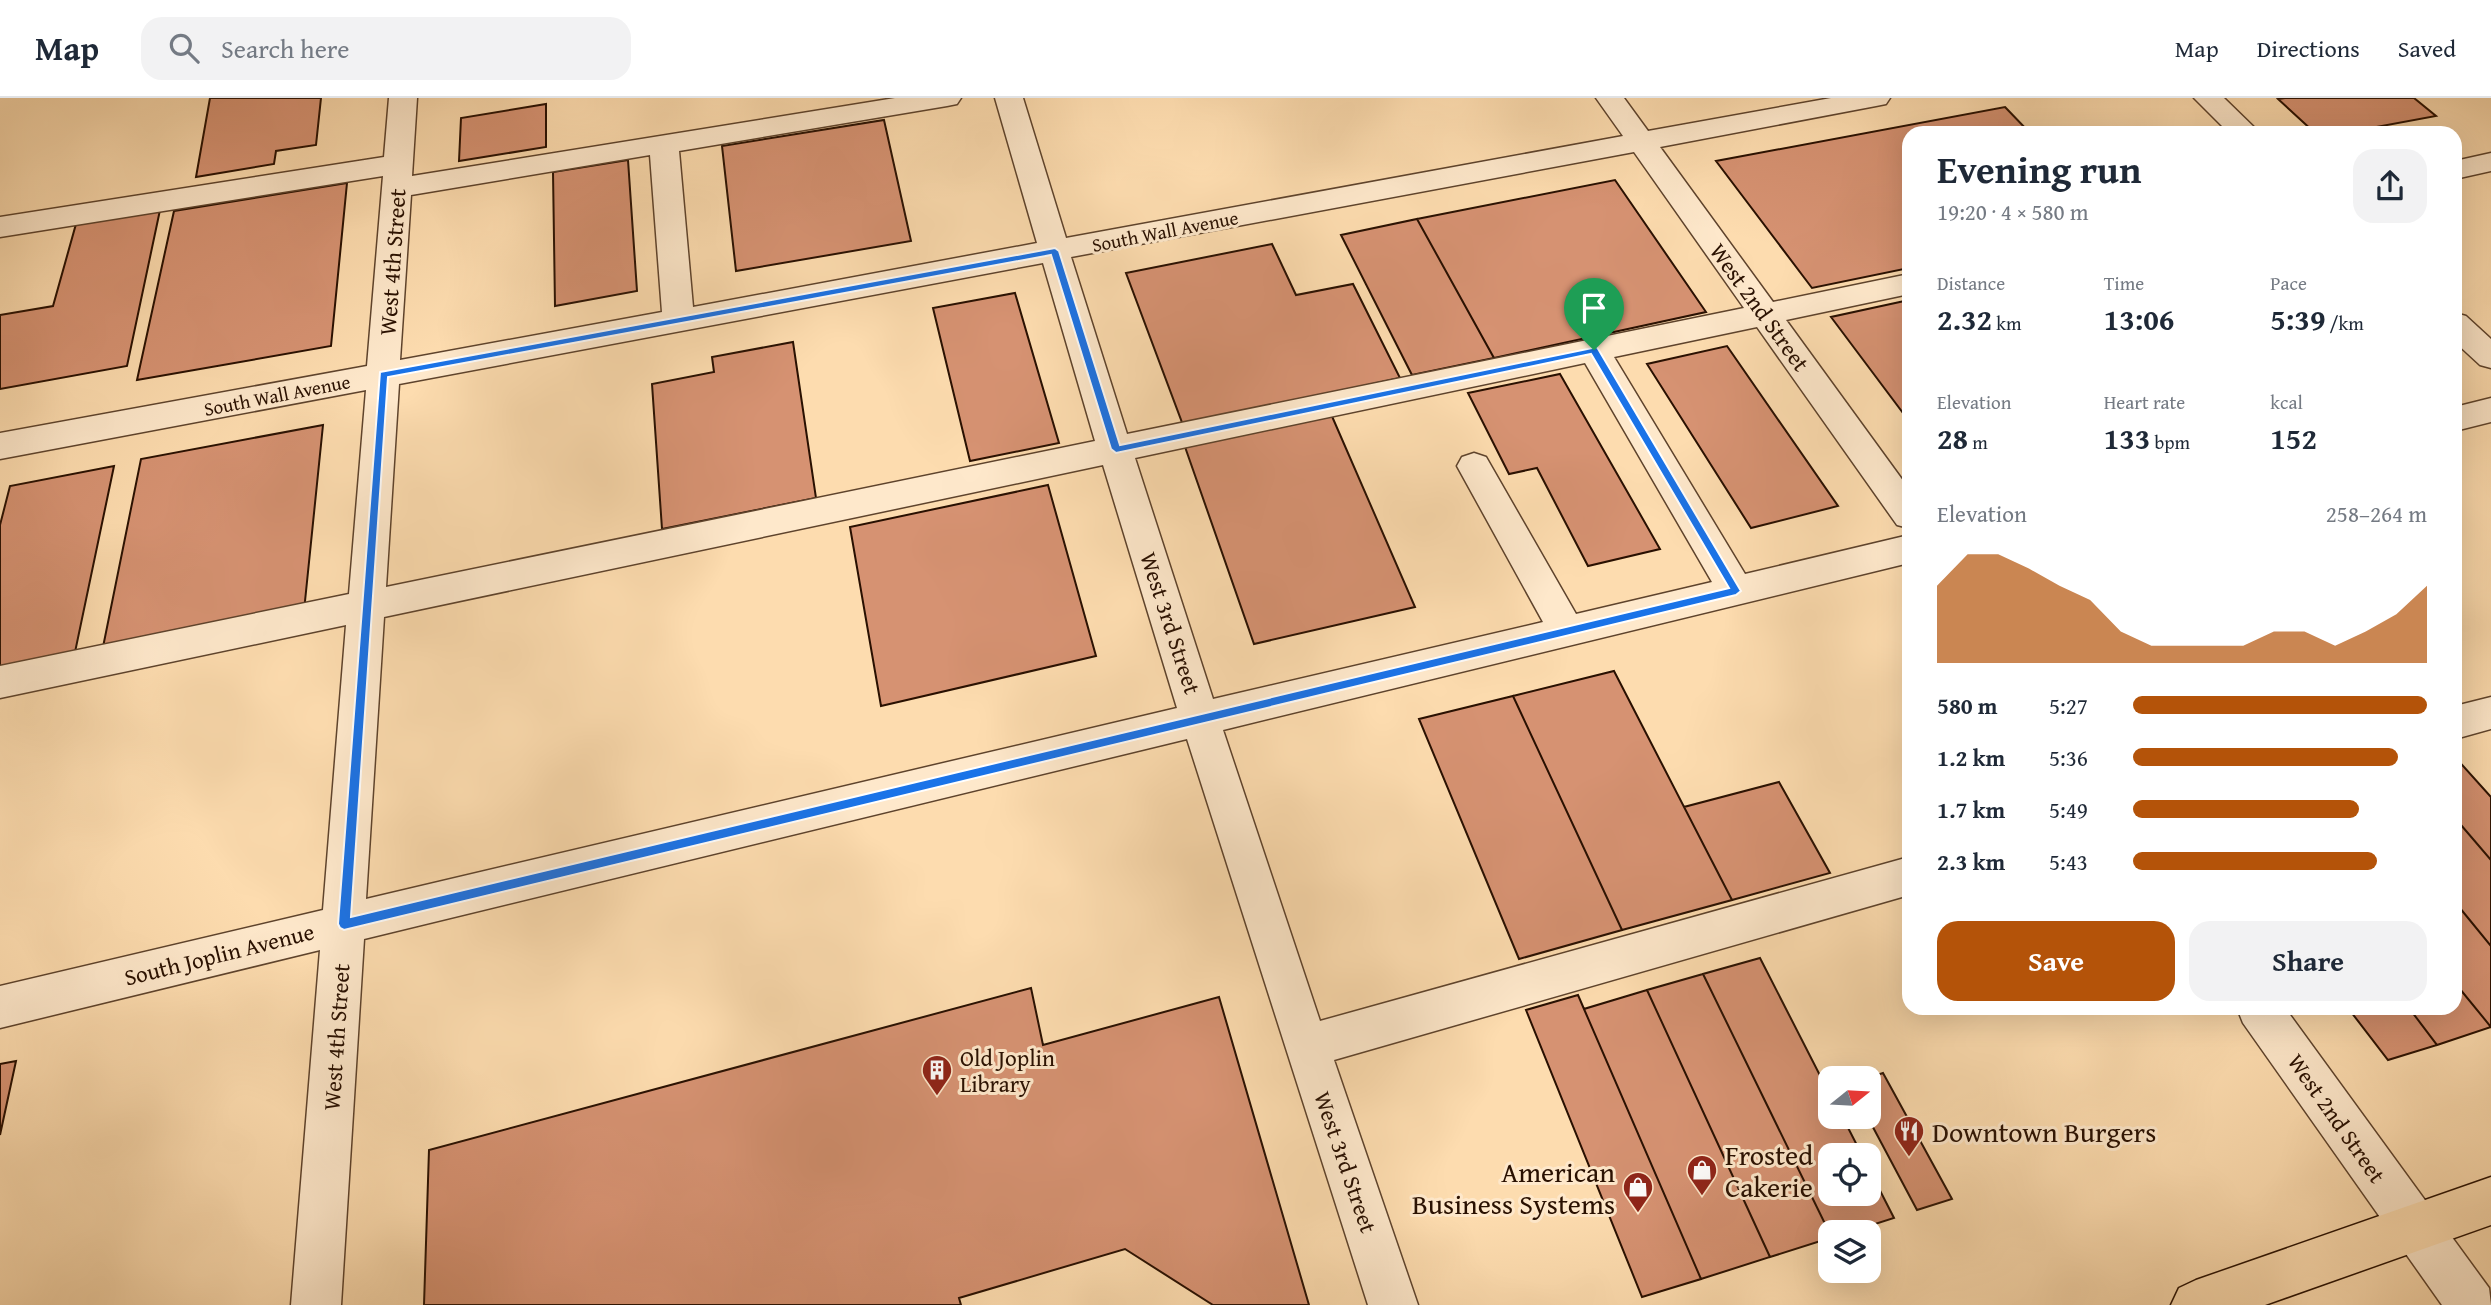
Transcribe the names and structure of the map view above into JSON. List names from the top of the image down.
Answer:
{
  "streets": {
    "street": [
      "South Wall Avenue",
      "West 4th Street",
      "West 2nd Street",
      "West 3rd Street",
      "South Joplin Avenue"
    ]
  },
  "crossings": [
    ["South Wall Avenue", "West 4th Street"],
    ["South Wall Avenue", "West 2nd Street"],
    ["South Wall Avenue", "West 3rd Street"],
    ["West 4th Street", "South Joplin Avenue"],
    ["West 3rd Street", "South Joplin Avenue"]
  ],
  "places": {
    "building": ["Old Joplin Library"],
    "restaurant": ["Downtown Burgers"],
    "shop": ["Frosted Cakerie", "American Business Systems"]
  },
  "north": "right",
  "page": {
    "header": "Map",
    "search": "Search here",
    "nav": ["Map", "Directions", "Saved"],
    "heading": ["Evening run", "19:20 · 4 × 580 m"],
    "stats": [
      ["Distance", "2.32 km"],
      ["Time", "13:06"],
      ["Pace", "5:39 /km"],
      ["Elevation", "28 m"],
      ["Heart rate", "133 bpm"],
      ["kcal", "152"]
    ],
    "chart": ["Elevation", "258–264 m"],
    "list": [
      {
        "name": "580 m",
        "note": "5:27"
      },
      {
        "name": "1.2 km",
        "note": "5:36"
      },
      {
        "name": "1.7 km",
        "note": "5:49"
      },
      {
        "name": "2.3 km",
        "note": "5:43"
      }
    ],
    "buttons": ["Save", "Share"]
  }
}
